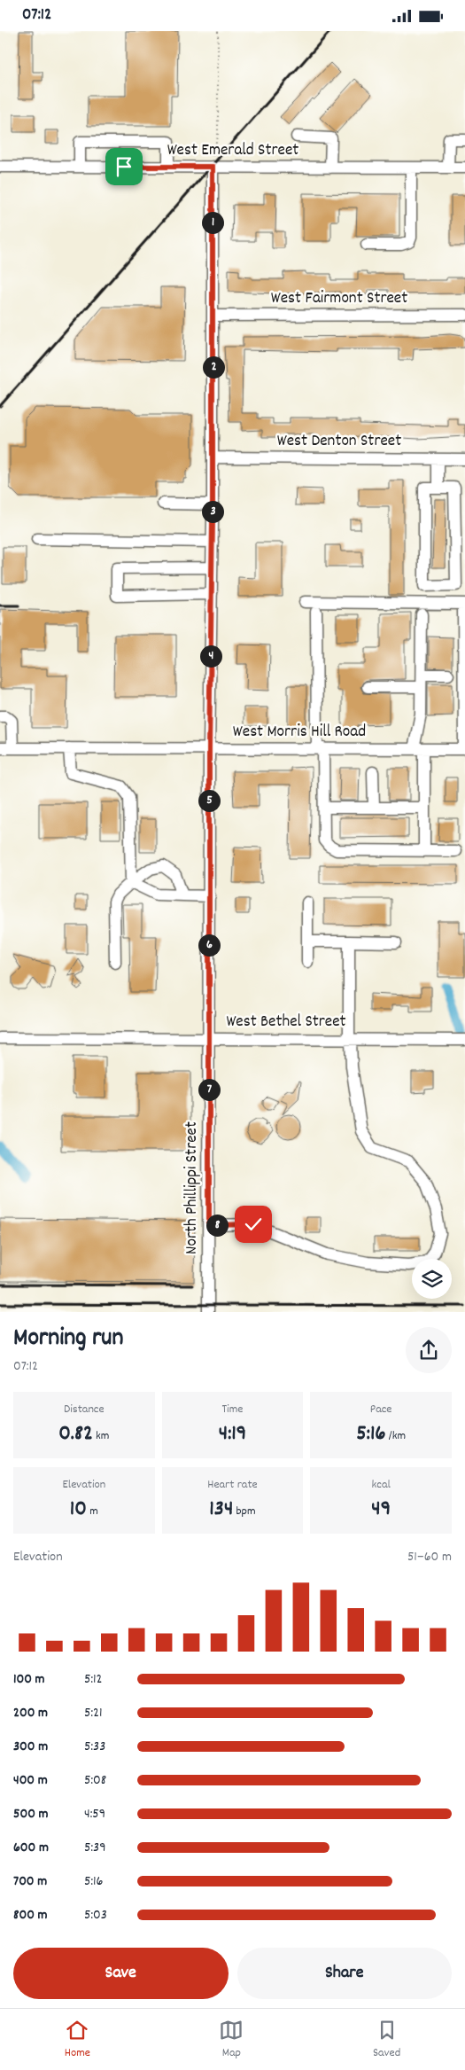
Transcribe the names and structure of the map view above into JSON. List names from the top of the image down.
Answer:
{
  "streets": {
    "street": [
      "West Emerald Street",
      "West Fairmont Street",
      "West Denton Street",
      "West Morris Hill Road",
      "West Bethel Street",
      "North Phillippi Street"
    ]
  },
  "crossings": [
    ["West Emerald Street", "North Phillippi Street"],
    ["West Fairmont Street", "North Phillippi Street"],
    ["West Denton Street", "North Phillippi Street"],
    ["West Morris Hill Road", "North Phillippi Street"],
    ["West Bethel Street", "North Phillippi Street"]
  ],
  "page": {
    "status": "07:12",
    "pins": [
      "1",
      "2",
      "3",
      "4",
      "5",
      "6",
      "7",
      "8"
    ],
    "heading": ["Morning run", "07:12"],
    "stats": [
      ["Distance", "0.82 km"],
      ["Time", "4:19"],
      ["Pace", "5:16 /km"],
      ["Elevation", "10 m"],
      ["Heart rate", "134 bpm"],
      ["kcal", "49"]
    ],
    "chart": ["Elevation", "51–60 m"],
    "list": [
      {
        "name": "100 m",
        "note": "5:12"
      },
      {
        "name": "200 m",
        "note": "5:21"
      },
      {
        "name": "300 m",
        "note": "5:33"
      },
      {
        "name": "400 m",
        "note": "5:08"
      },
      {
        "name": "500 m",
        "note": "4:59"
      },
      {
        "name": "600 m",
        "note": "5:39"
      },
      {
        "name": "700 m",
        "note": "5:16"
      },
      {
        "name": "800 m",
        "note": "5:03"
      }
    ],
    "buttons": ["Save", "Share"],
    "tabs": ["Home", "Map", "Saved"]
  }
}
